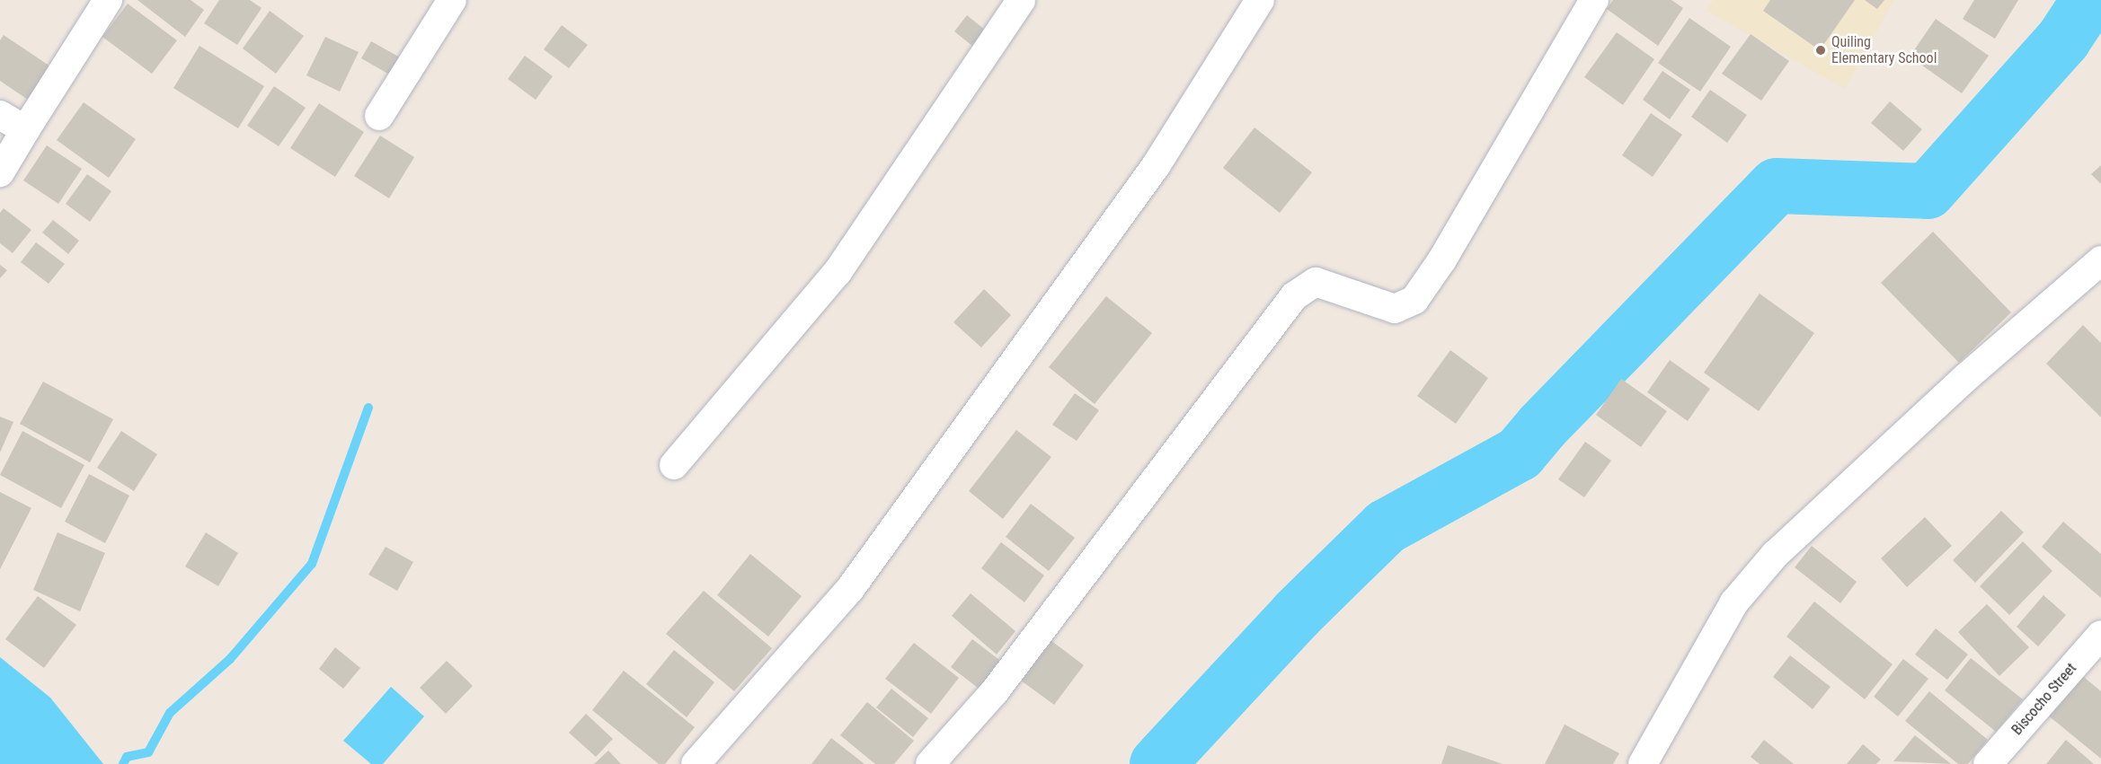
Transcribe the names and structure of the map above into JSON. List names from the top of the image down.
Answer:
{
  "streets": {
    "street": ["Biscocho Street"]
  },
  "places": ["Quiling Elementary School"]
}
